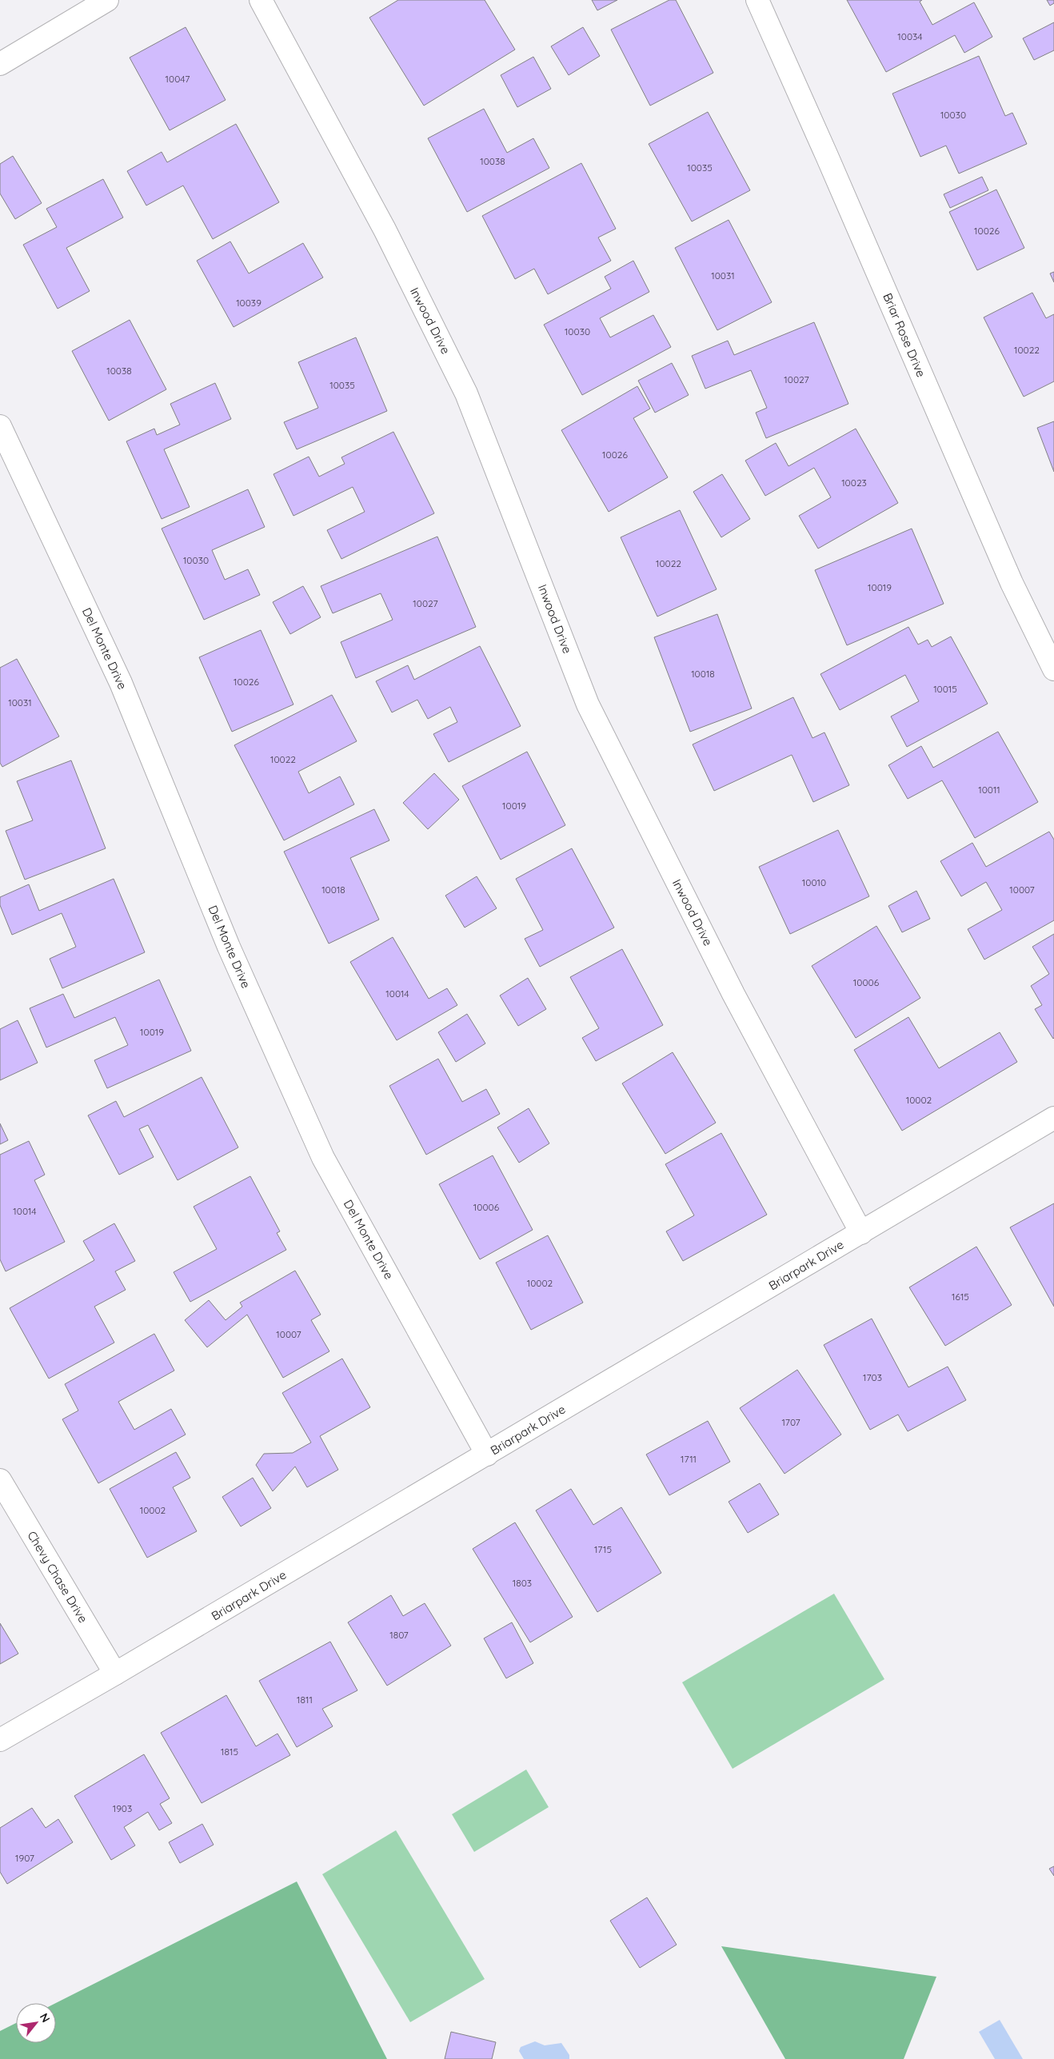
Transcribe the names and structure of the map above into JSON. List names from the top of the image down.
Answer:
{
  "streets": {
    "street": [
      "Inwood Drive",
      "Briar Rose Drive",
      "Del Monte Drive",
      "Briarpark Drive",
      "Chevy Chase Drive"
    ]
  },
  "crossings": [
    ["Inwood Drive", "Briarpark Drive"],
    ["Del Monte Drive", "Briarpark Drive"],
    ["Briarpark Drive", "Chevy Chase Drive"]
  ],
  "house_numbers": [
    "10034",
    "10047",
    "10030",
    "10038",
    "10035",
    "10026",
    "10031",
    "10039",
    "10030",
    "10022",
    "10038",
    "10027",
    "10035",
    "10026",
    "10023",
    "10030",
    "10022",
    "10019",
    "10027",
    "10018",
    "10026",
    "10015",
    "10031",
    "10022",
    "10011",
    "10019",
    "10010",
    "10018",
    "10007",
    "10006",
    "10014",
    "10019",
    "10002",
    "10006",
    "10014",
    "10002",
    "1615",
    "10007",
    "1703",
    "1707",
    "1711",
    "10002",
    "1715",
    "1803",
    "1807",
    "1811",
    "1815",
    "1903",
    "1907"
  ],
  "north": "top right"
}
